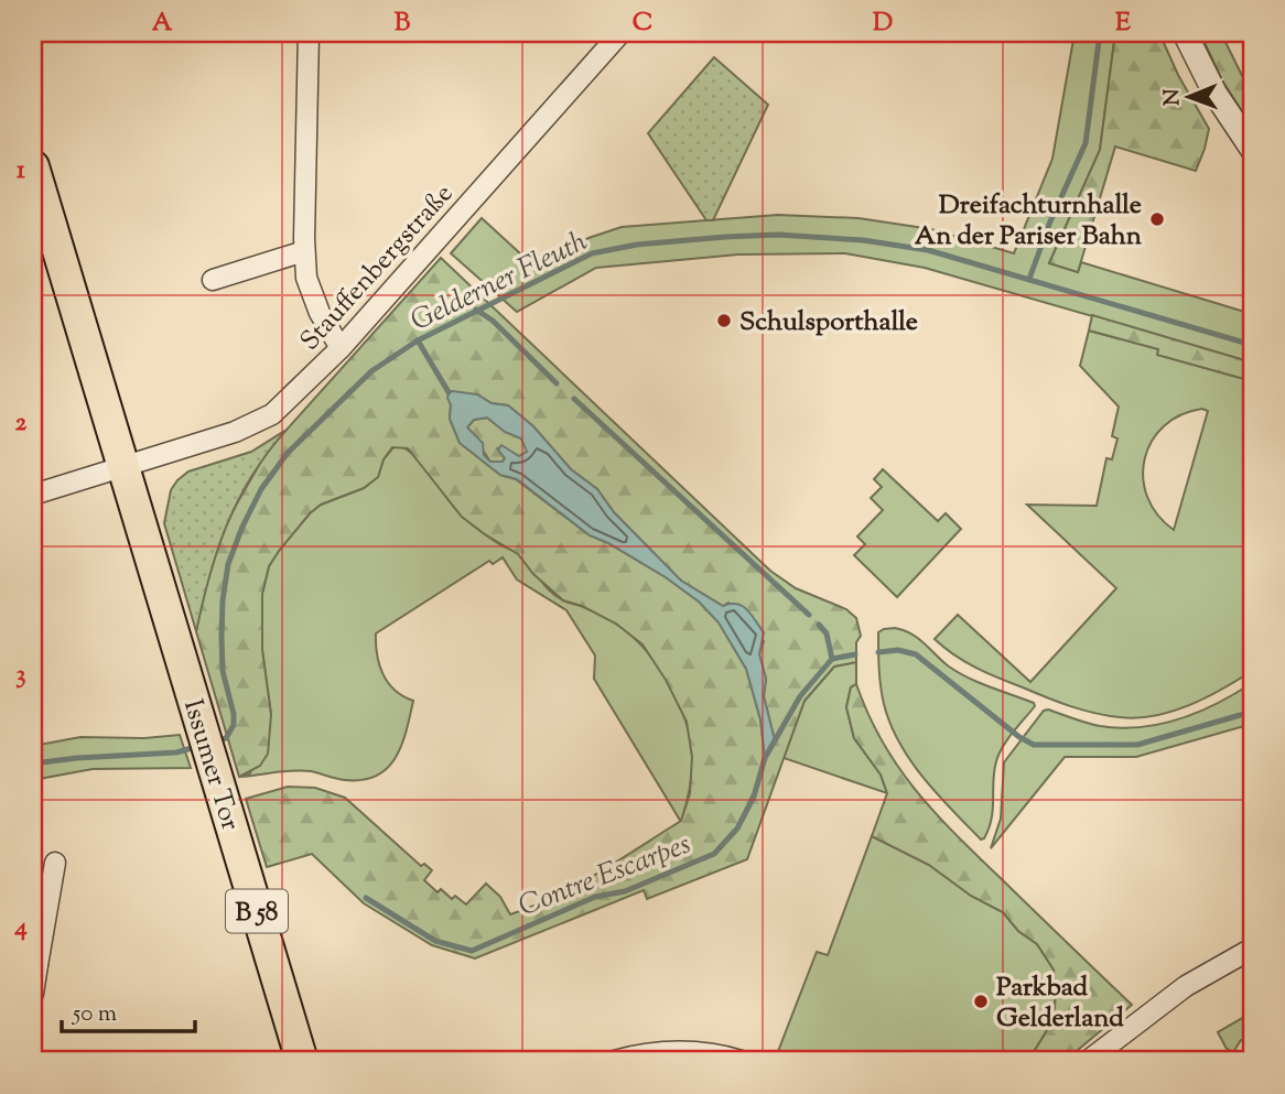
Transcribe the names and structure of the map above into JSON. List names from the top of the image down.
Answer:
{
  "streets": {
    "main road": ["Issumer Tor", "B 58"],
    "street": ["Stauffenbergstraße"]
  },
  "crossings": [
    ["Stauffenbergstraße", "Issumer Tor"],
    ["Stauffenbergstraße", "B 58"],
    ["Issumer Tor", "B 58"]
  ],
  "water": ["Gelderner Fleuth", "Contre Escarpes"],
  "places": ["Dreifachturnhalle An der Pariser Bahn", "Schulsporthalle", "Parkbad Gelderland"],
  "scale_bar": "50 m",
  "north": "left",
  "grid": {
    "columns": [
      "A",
      "B",
      "C",
      "D",
      "E"
    ],
    "rows": [
      "1",
      "2",
      "3",
      "4"
    ]
  }
}
